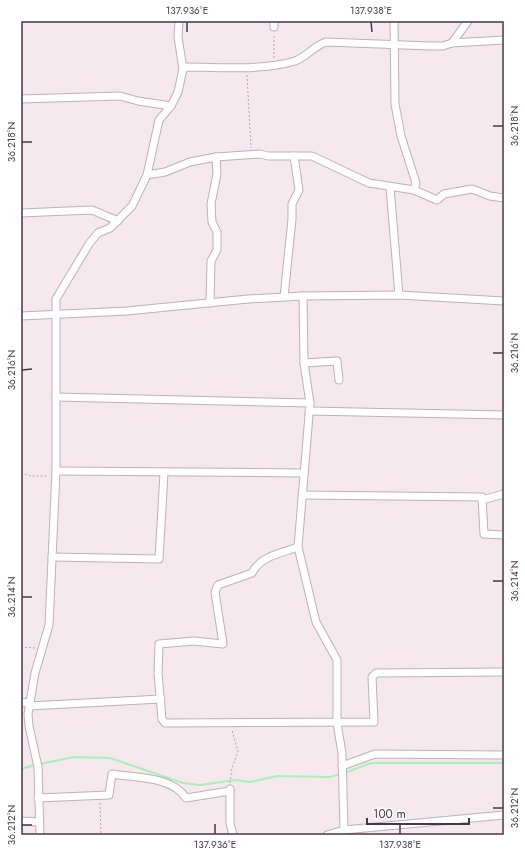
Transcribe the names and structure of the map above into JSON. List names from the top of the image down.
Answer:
{
  "scale_bar": "100 m",
  "coordinates": [
    "137.936°E",
    "137.938°E",
    "36.218°N",
    "36.216°N",
    "36.214°N",
    "36.212°N"
  ]
}
